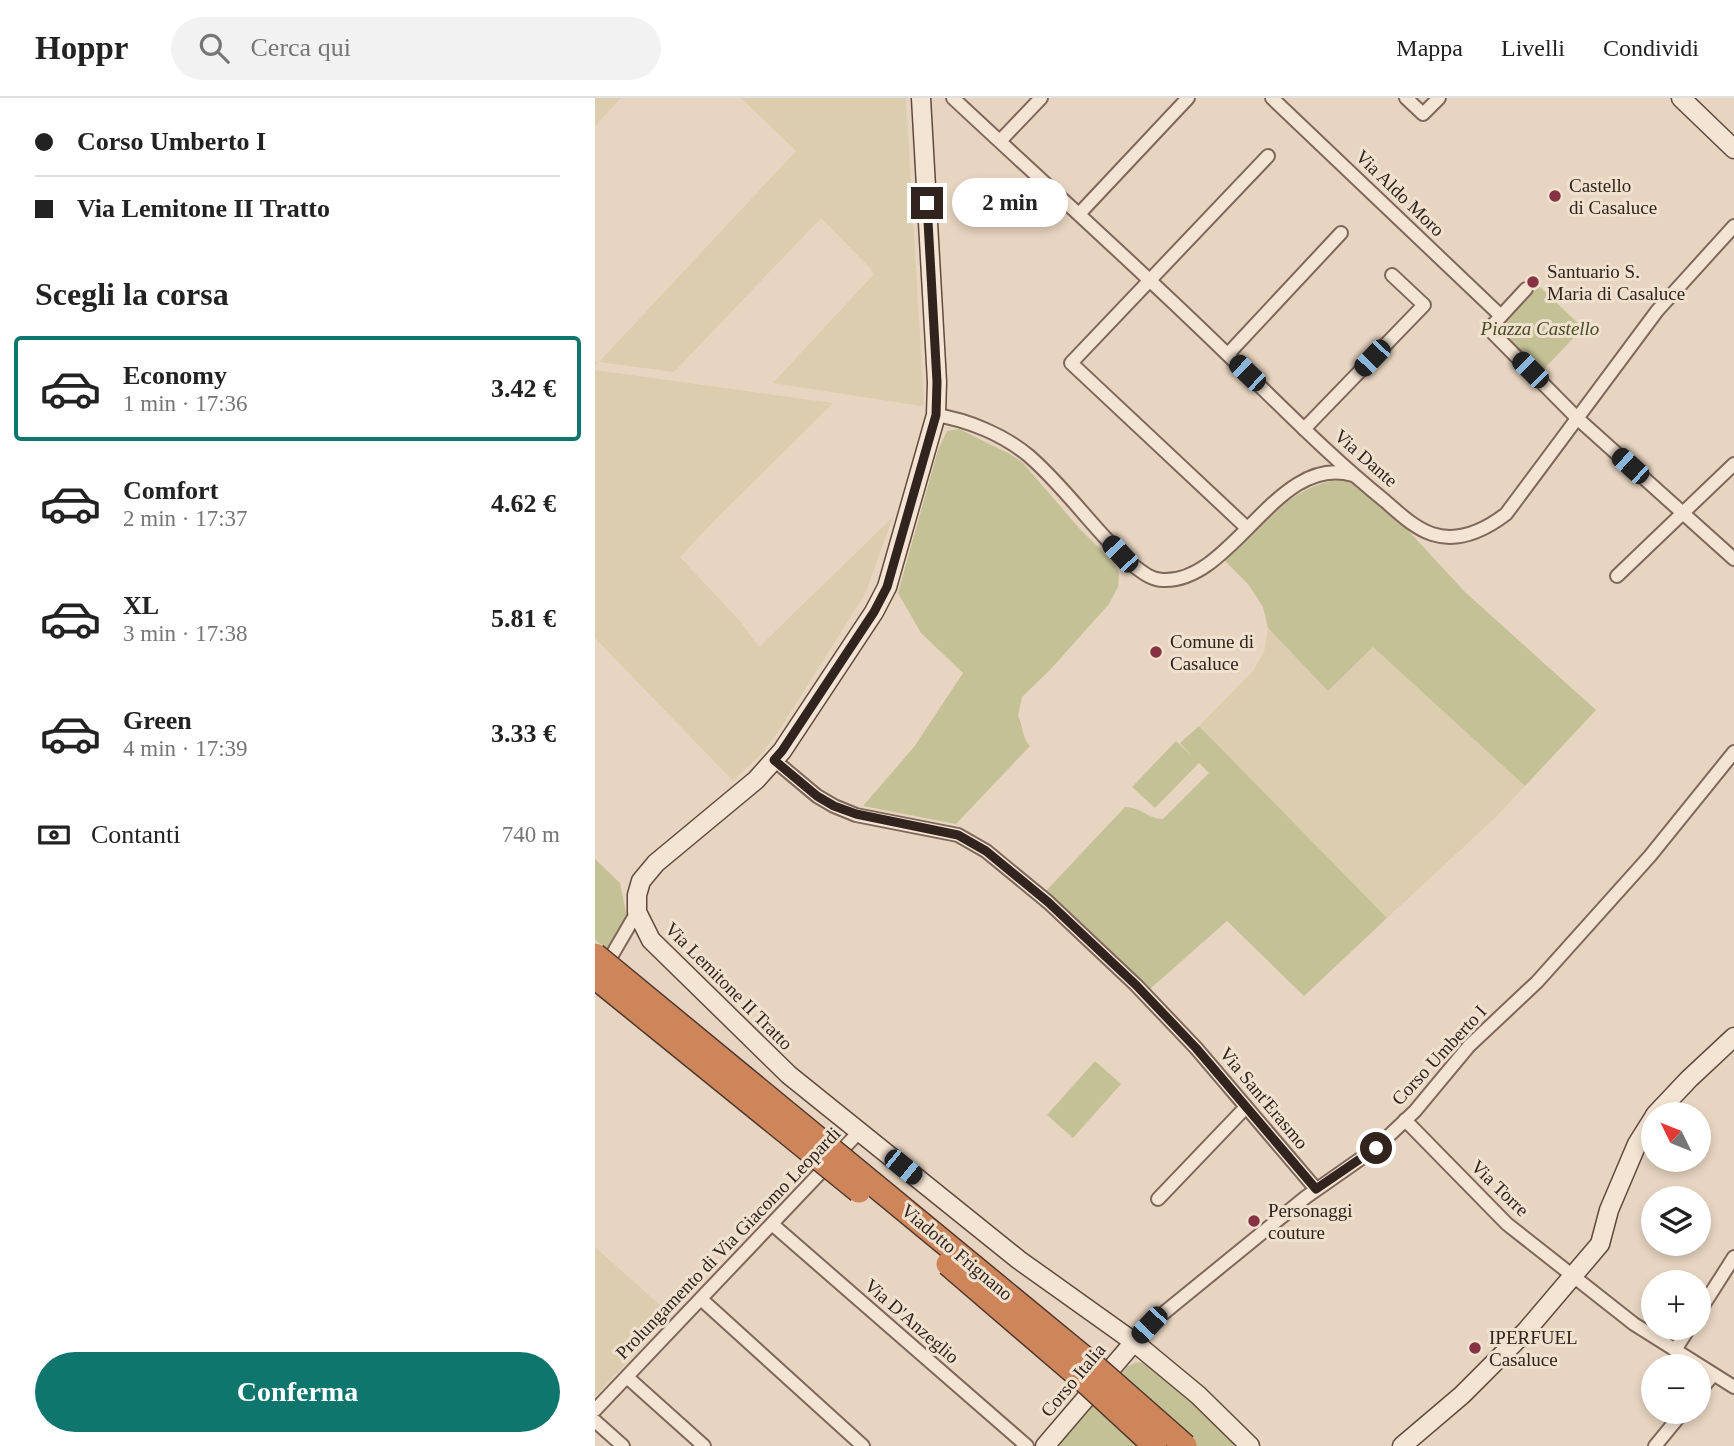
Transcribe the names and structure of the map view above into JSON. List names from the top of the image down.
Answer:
{
  "streets": {
    "highway": ["Viadotto Frignano"],
    "street": [
      "Via Aldo Moro",
      "Via Dante",
      "Via Lemitone II Tratto",
      "Corso Umberto I",
      "Via Sant'Erasmo",
      "Via Torre",
      "Prolungamento di Via Giacomo Leopardi",
      "Via D'Anzeglio",
      "Corso Italia"
    ]
  },
  "crossings": [
    ["Via Lemitone II Tratto", "Corso Umberto I"],
    ["Via Lemitone II Tratto", "Prolungamento di Via Giacomo Leopardi"],
    ["Via Lemitone II Tratto", "Corso Italia"],
    ["Corso Umberto I", "Via Sant'Erasmo"],
    ["Corso Umberto I", "Via Torre"],
    ["Corso Umberto I", "Corso Italia"],
    ["Prolungamento di Via Giacomo Leopardi", "Via D'Anzeglio"]
  ],
  "parks": ["Piazza Castello"],
  "places": [
    "Castello di Casaluce",
    "Santuario S. Maria di Casaluce",
    "Comune di Casaluce",
    "Personaggi couture",
    "IPERFUEL Casaluce"
  ],
  "north": "top left",
  "page": {
    "header": "Hoppr",
    "search": "Cerca qui",
    "nav": ["Mappa", "Livelli", "Condividi"],
    "banner": ["Corso Umberto I", "Via Lemitone II Tratto"],
    "bubble": "2 min",
    "heading": "Scegli la corsa",
    "list": [
      {
        "name": "Economy",
        "note": "1 min · 17:36",
        "value": "3.42 €"
      },
      {
        "name": "Comfort",
        "note": "2 min · 17:37",
        "value": "4.62 €"
      },
      {
        "name": "XL",
        "note": "3 min · 17:38",
        "value": "5.81 €"
      },
      {
        "name": "Green",
        "note": "4 min · 17:39",
        "value": "3.33 €"
      }
    ],
    "pay": ["Contanti", "740 m"],
    "map_buttons": ["+", "−"],
    "buttons": "Conferma"
  }
}
